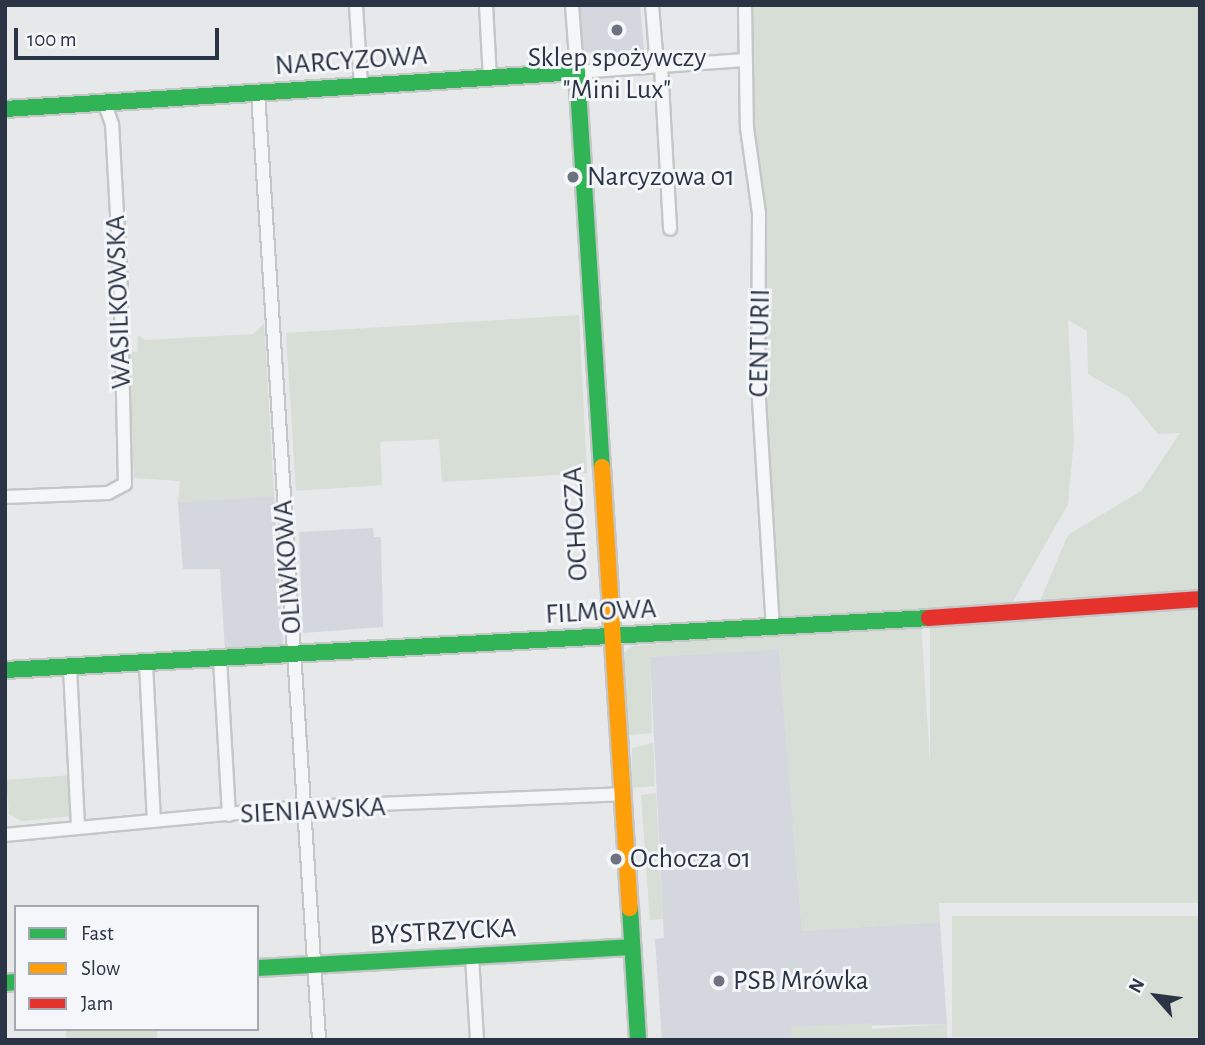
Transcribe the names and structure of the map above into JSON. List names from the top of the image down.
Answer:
{
  "streets": {
    "street": [
      "NARCYZOWA",
      "WASILKOWSKA",
      "CENTURII",
      "OCHOCZA",
      "OLIWKOWA",
      "FILMOWA",
      "SIENIAWSKA",
      "BYSTRZYCKA"
    ]
  },
  "crossings": [
    ["NARCYZOWA", "WASILKOWSKA"],
    ["NARCYZOWA", "CENTURII"],
    ["NARCYZOWA", "OCHOCZA"],
    ["NARCYZOWA", "OLIWKOWA"],
    ["CENTURII", "FILMOWA"],
    ["OCHOCZA", "FILMOWA"],
    ["OCHOCZA", "SIENIAWSKA"],
    ["OCHOCZA", "BYSTRZYCKA"],
    ["OLIWKOWA", "FILMOWA"],
    ["OLIWKOWA", "SIENIAWSKA"],
    ["OLIWKOWA", "BYSTRZYCKA"]
  ],
  "places": [
    "Sklep spożywczy \"Mini Lux\"",
    "Narcyzowa 01",
    "Ochocza 01",
    "PSB Mrówka"
  ],
  "legend": ["Fast", "Slow", "Jam"],
  "scale_bar": "100 m",
  "north": "top left"
}
